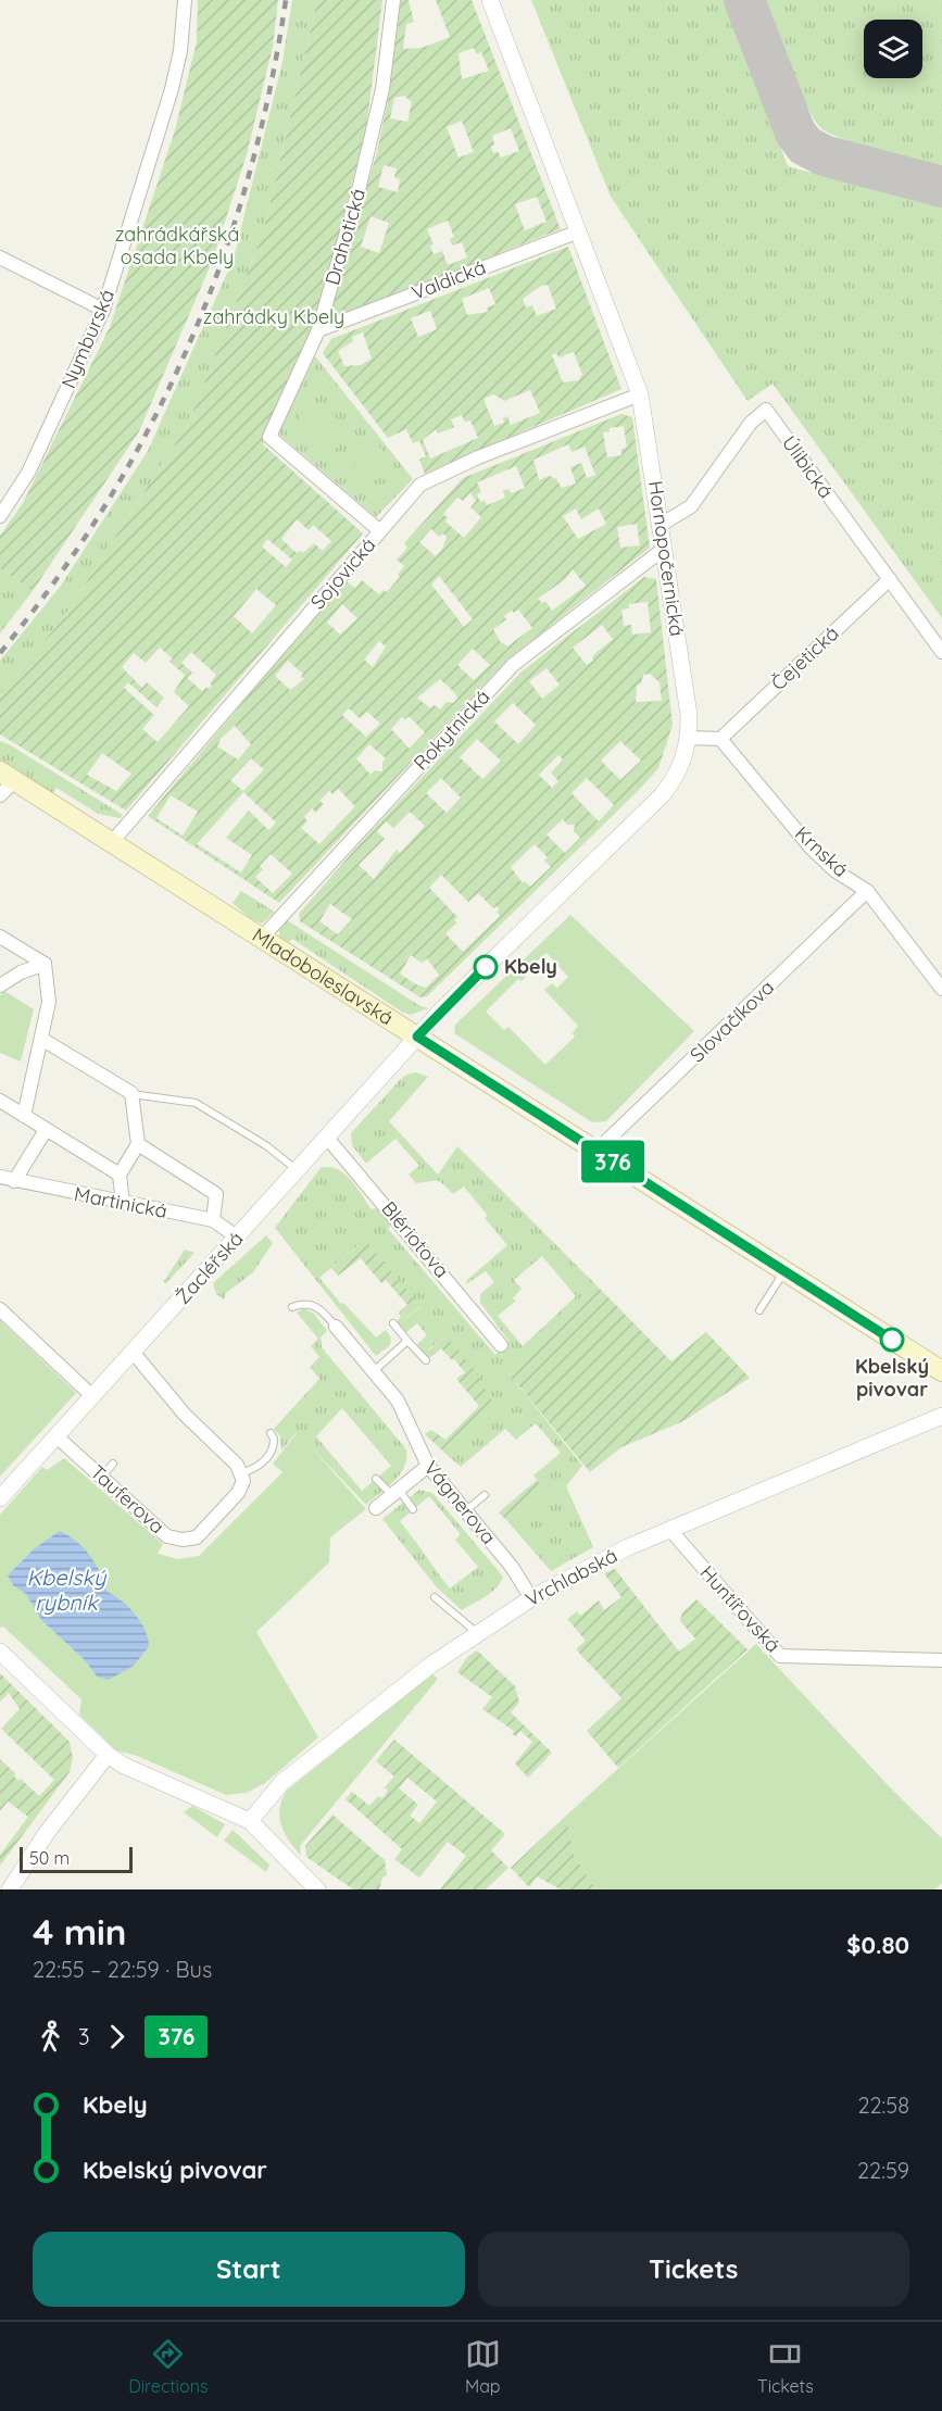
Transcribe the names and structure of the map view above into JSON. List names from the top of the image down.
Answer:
{
  "streets": {
    "main road": ["Mladoboleslavská"],
    "street": [
      "Drahotická",
      "Valdická",
      "Nymburská",
      "Úlibická",
      "Hornopočernická",
      "Sojovická",
      "Čejetická",
      "Rokytnická",
      "Krnská",
      "Slovačíkova",
      "Martinická",
      "Blériotova",
      "Žacléřská",
      "Tauferova",
      "Vágnerova",
      "Vrchlabská",
      "Huntířovská"
    ]
  },
  "crossings": [
    ["Drahotická", "Valdická"],
    ["Drahotická", "Sojovická"],
    ["Valdická", "Hornopočernická"],
    ["Úlibická", "Hornopočernická"],
    ["Úlibická", "Čejetická"],
    ["Hornopočernická", "Sojovická"],
    ["Hornopočernická", "Rokytnická"],
    ["Hornopočernická", "Mladoboleslavská"],
    ["Hornopočernická", "Žacléřská"],
    ["Sojovická", "Mladoboleslavská"],
    ["Čejetická", "Krnská"],
    ["Rokytnická", "Mladoboleslavská"],
    ["Krnská", "Slovačíkova"],
    ["Mladoboleslavská", "Slovačíkova"],
    ["Mladoboleslavská", "Žacléřská"],
    ["Martinická", "Žacléřská"],
    ["Blériotova", "Žacléřská"],
    ["Žacléřská", "Tauferova"],
    ["Vágnerova", "Vrchlabská"],
    ["Vrchlabská", "Huntířovská"]
  ],
  "water": ["Kbelský rybník"],
  "parks": ["zahrádkářská osada Kbely", "zahrádky Kbely"],
  "places": ["Kbely", "Kbelský pivovar"],
  "lines": ["bus line 376"],
  "scale_bar": "50 m",
  "page": {
    "on_map": "376",
    "scale": "50 m",
    "heading": ["4 min", "22:55 – 22:59 · Bus", "$0.80"],
    "legs": ["3", "376"],
    "list": [
      {
        "name": "Kbely",
        "value": "22:58"
      },
      {
        "name": "Kbelský pivovar",
        "value": "22:59"
      }
    ],
    "buttons": ["Start", "Tickets"],
    "tabs": ["Directions", "Map", "Tickets"]
  }
}
